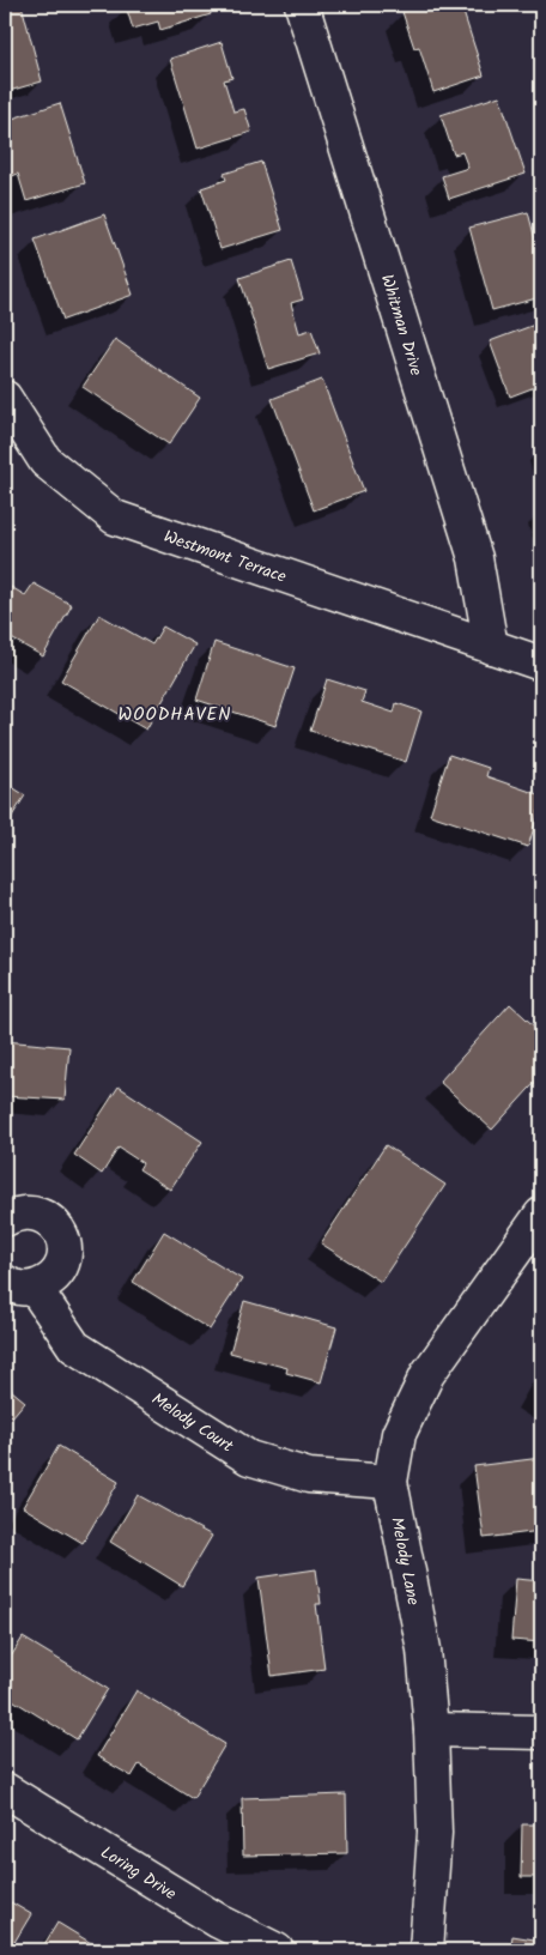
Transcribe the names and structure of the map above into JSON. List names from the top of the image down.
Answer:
{
  "streets": {
    "street": [
      "Whitman Drive",
      "Westmont Terrace",
      "Melody Court",
      "Melody Lane",
      "Loring Drive"
    ]
  },
  "crossings": [
    ["Whitman Drive", "Westmont Terrace"],
    ["Melody Court", "Melody Lane"]
  ],
  "districts": ["WOODHAVEN"]
}
